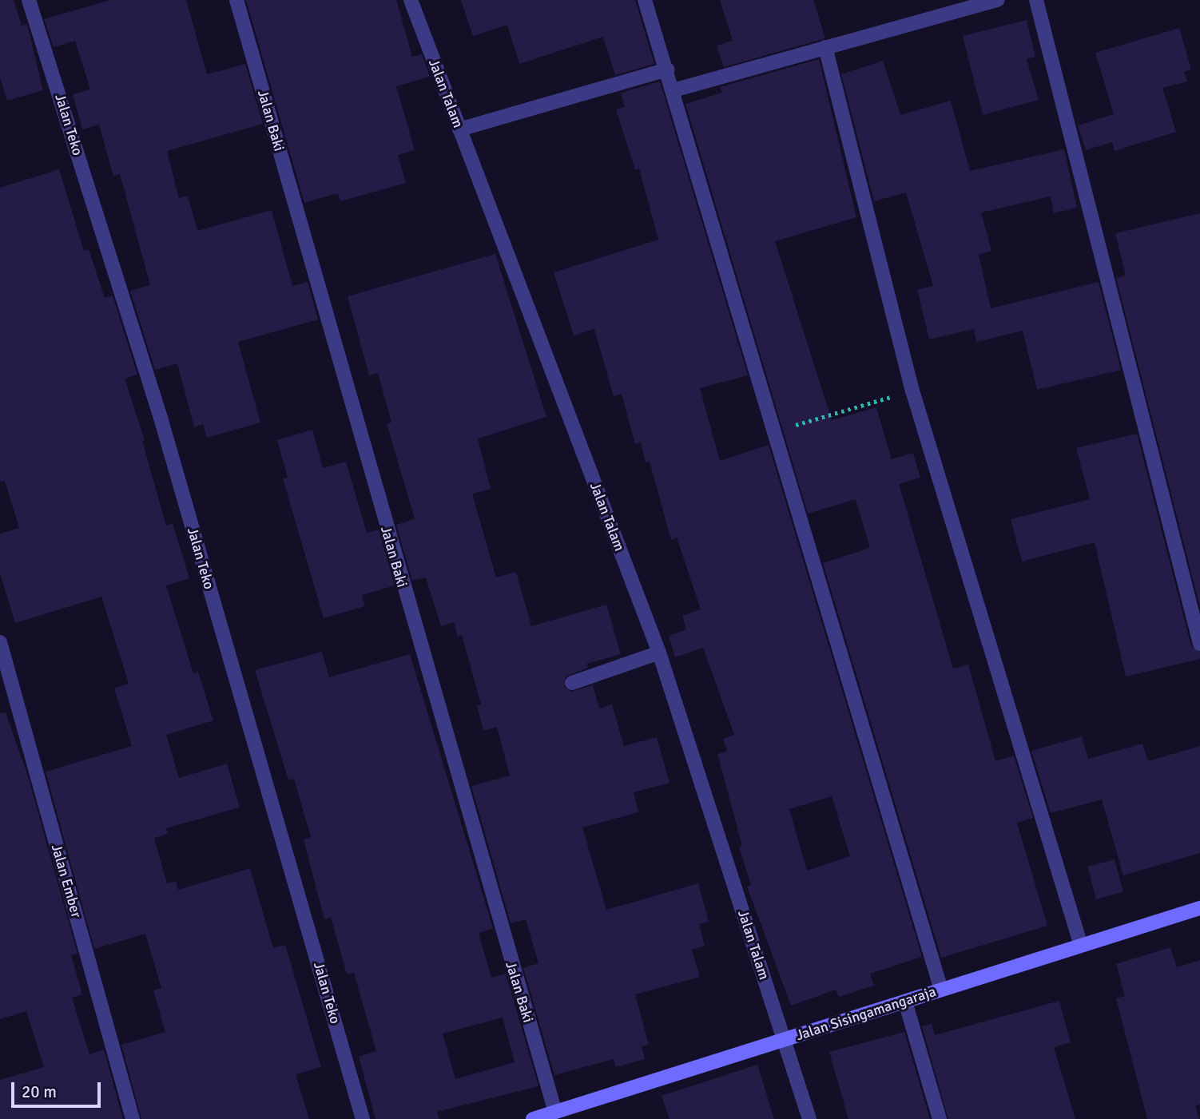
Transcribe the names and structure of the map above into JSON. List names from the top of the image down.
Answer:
{
  "streets": {
    "street": [
      "Jalan Talam",
      "Jalan Baki",
      "Jalan Teko",
      "Jalan Ember",
      "Jalan Sisingamangaraja"
    ]
  },
  "crossings": [
    ["Jalan Talam", "Jalan Sisingamangaraja"],
    ["Jalan Baki", "Jalan Sisingamangaraja"]
  ],
  "scale_bar": "20 m"
}
